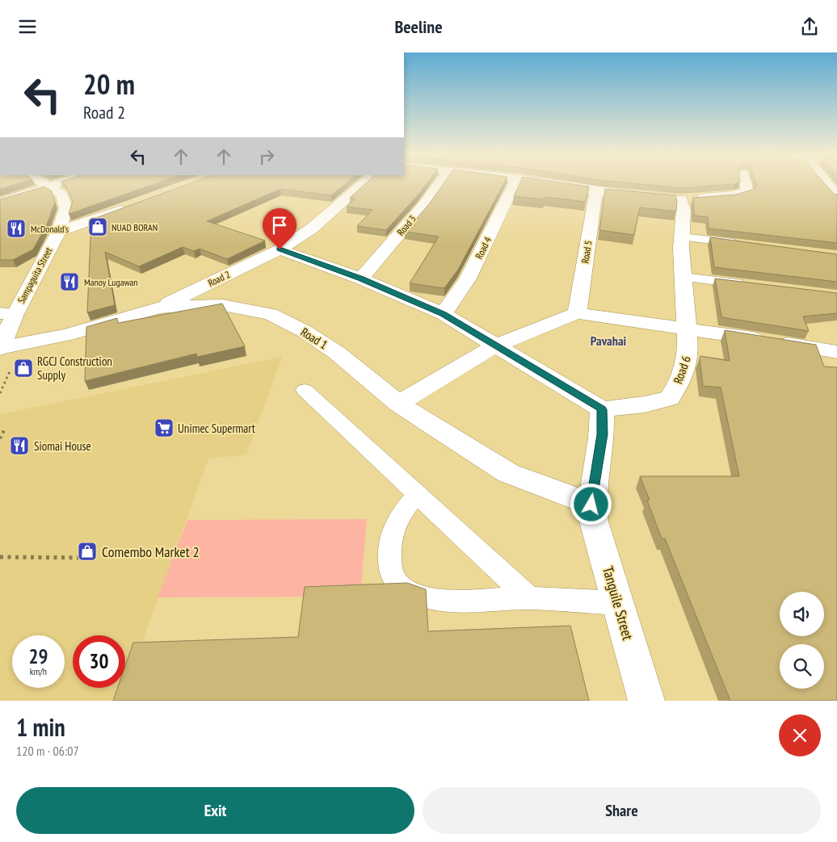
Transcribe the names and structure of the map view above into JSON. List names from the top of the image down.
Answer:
{
  "streets": {
    "street": [
      "Road 3",
      "Road 4",
      "Road 5",
      "Sampaguita Street",
      "Road 2",
      "Road 1",
      "Road 6",
      "Tanguile Street"
    ]
  },
  "crossings": [
    ["Sampaguita Street", "Road 1"],
    ["Road 2", "Road 1"],
    ["Road 1", "Tanguile Street"]
  ],
  "districts": ["Pavahai"],
  "places": {
    "shop": ["NUAD BORAN", "RGCJ Construction Supply", "Comembo Market 2"],
    "restaurant": ["McDonald's", "Manoy Lugawan", "Siomai House"],
    "supermarket": ["Unimec Supermart"]
  },
  "page": {
    "header": "Beeline",
    "turn": ["20 m", "Road 2"],
    "speed": "29 km/h",
    "limit": "30",
    "heading": ["1 min", "120 m · 06:07"],
    "buttons": ["Exit", "Share"]
  }
}
